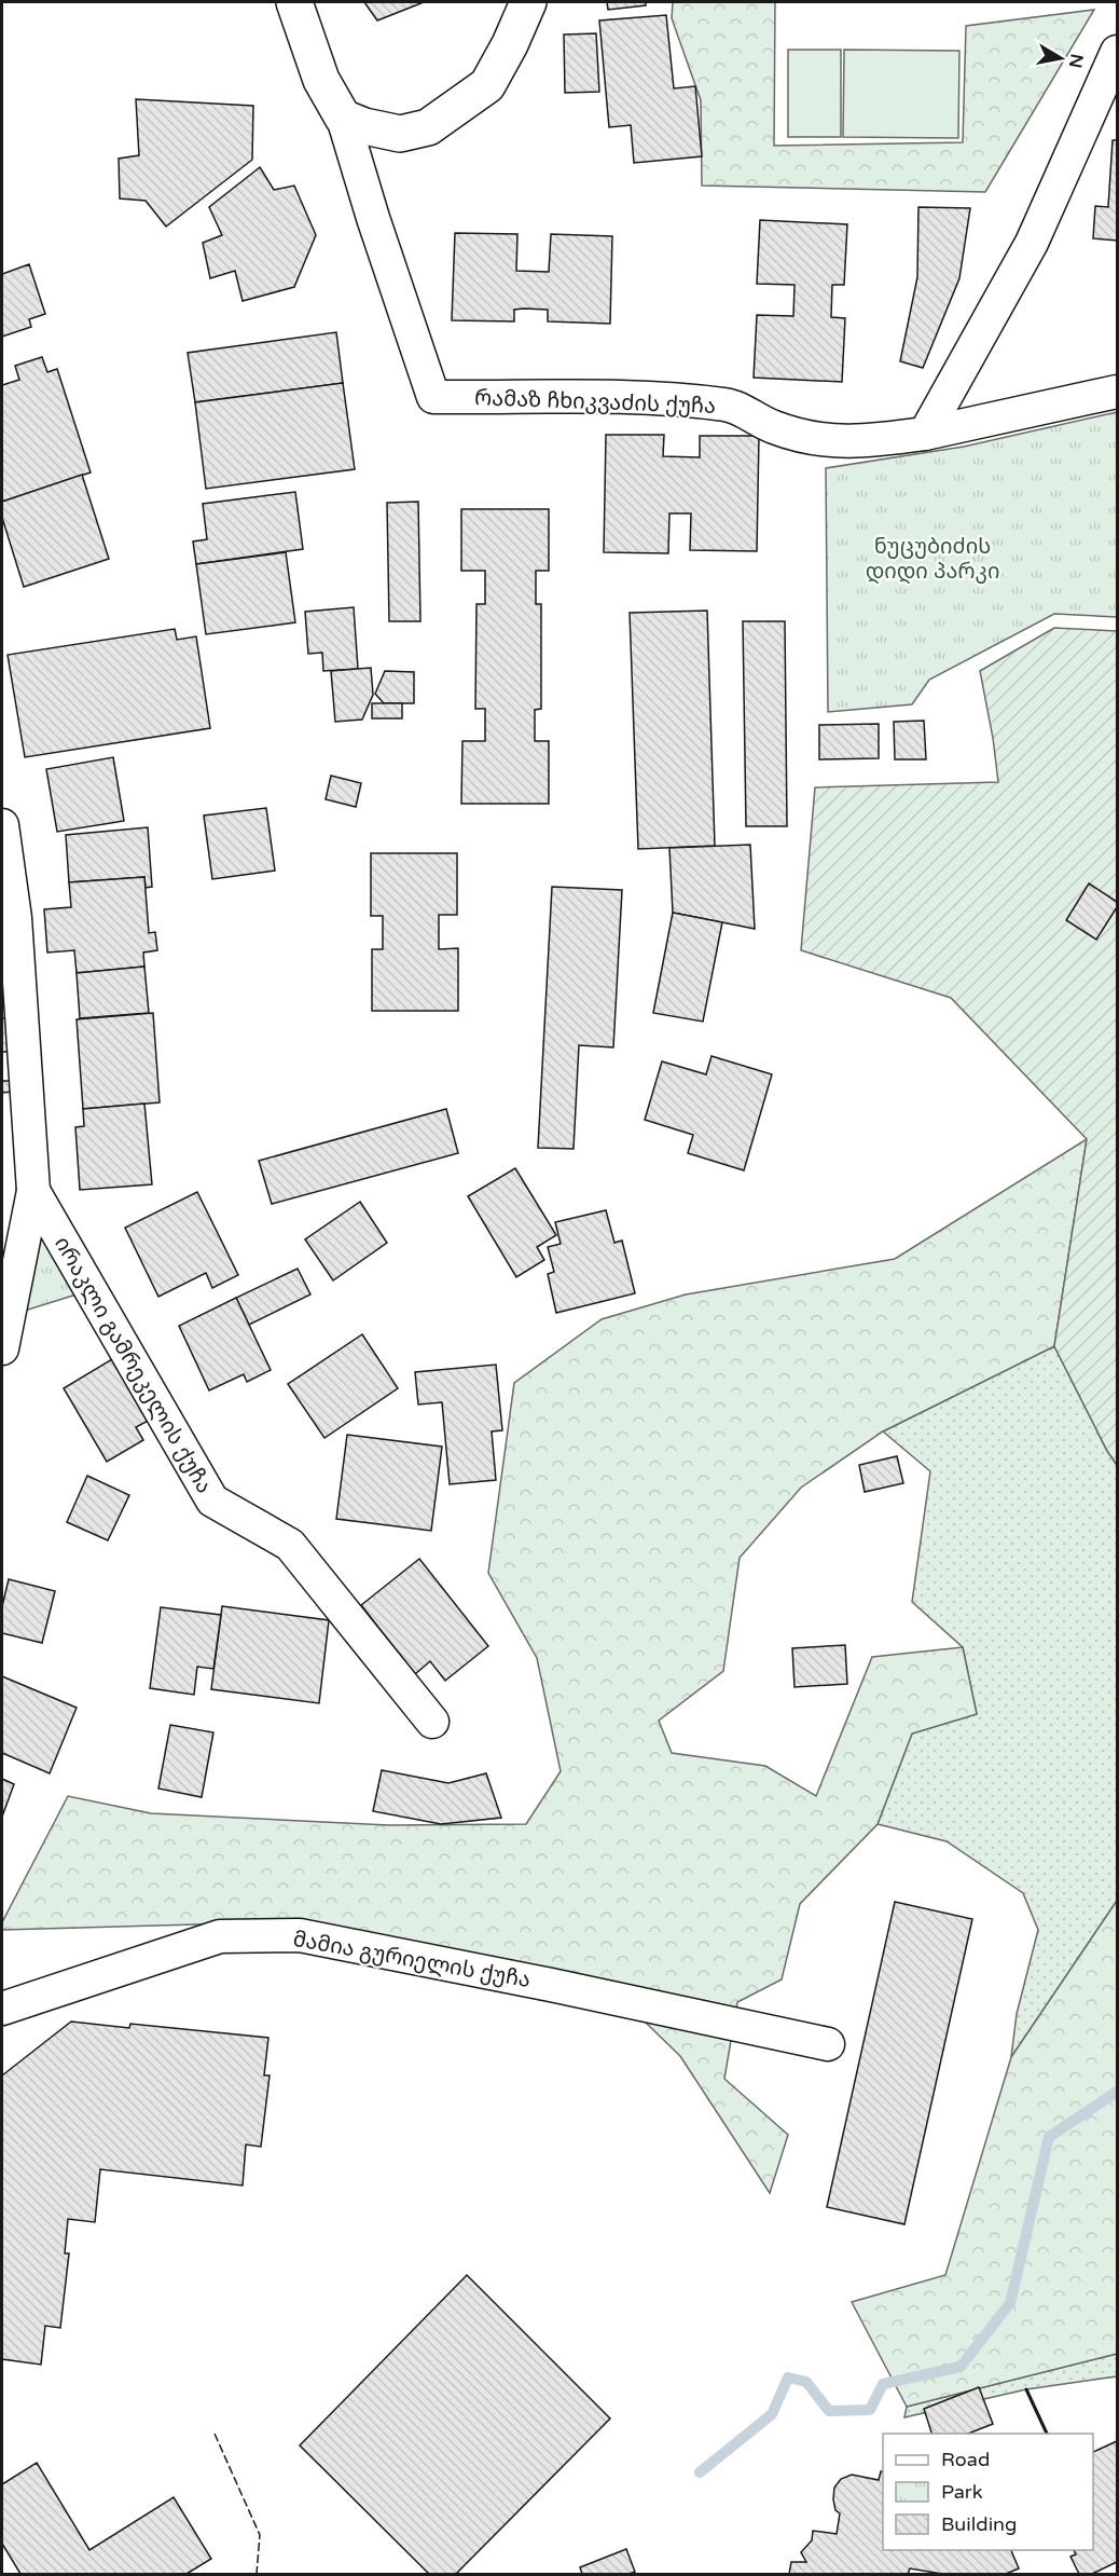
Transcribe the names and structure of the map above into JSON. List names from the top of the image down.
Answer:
{
  "streets": {
    "street": ["რამაზ ჩხიკვაძის ქუჩა", "ირაკლი გამრეკელის ქუჩა", "მამია გურიელის ქუჩა"]
  },
  "parks": ["ნუცუბიძის დიდი პარკი"],
  "legend": ["Road", "Park", "Building"],
  "north": "right"
}
